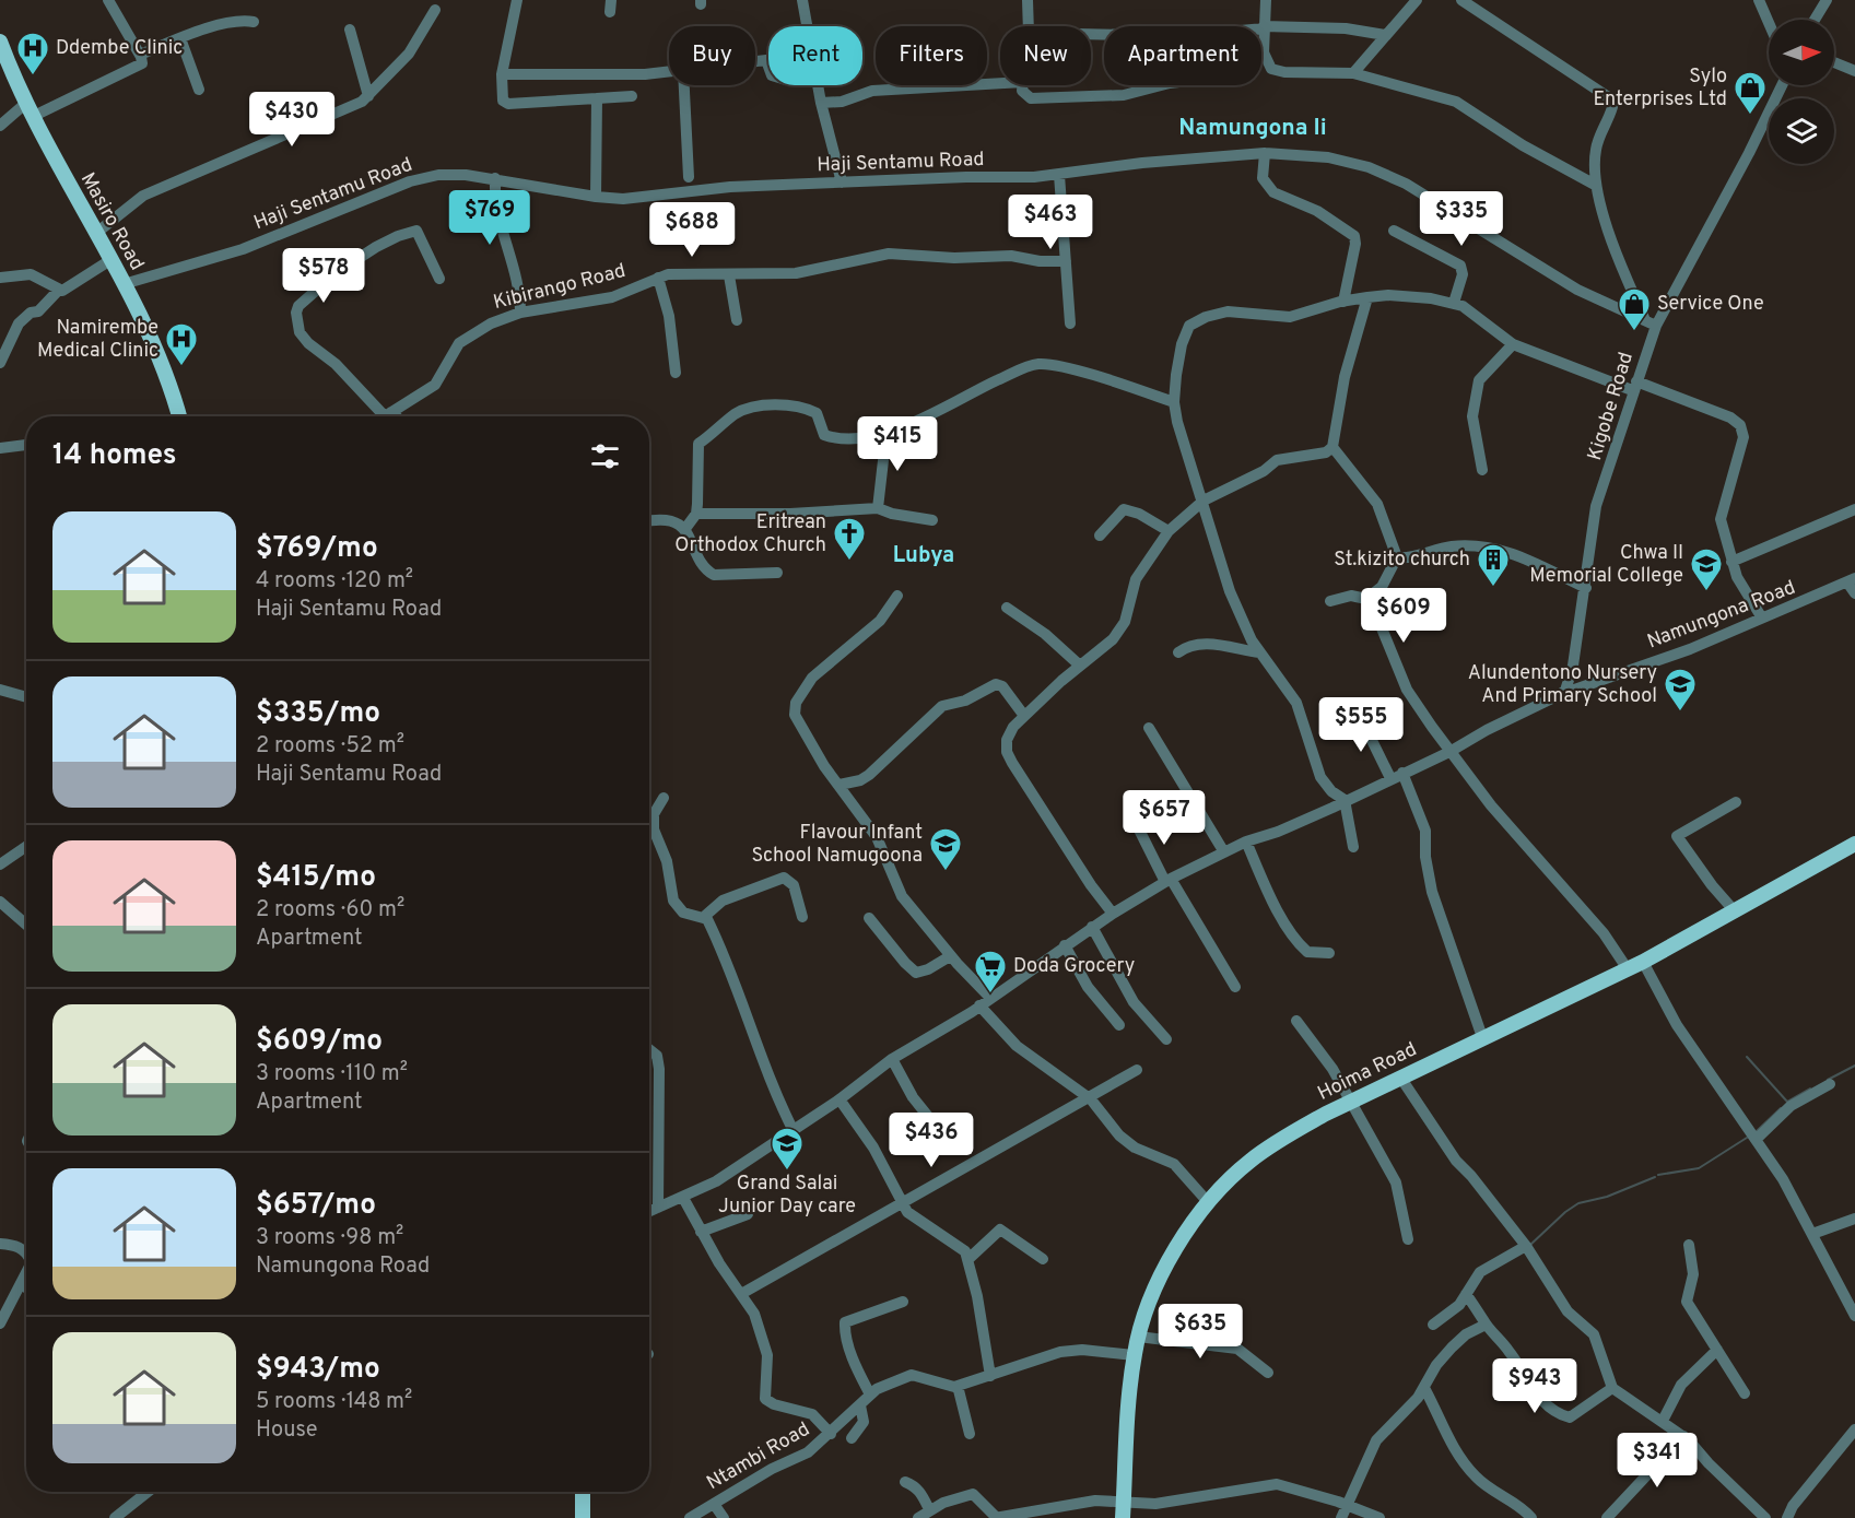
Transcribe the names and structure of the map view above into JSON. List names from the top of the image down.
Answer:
{
  "streets": {
    "main road": ["Masiro Road", "Hoima Road"],
    "street": [
      "Haji Sentamu Road",
      "Kibirango Road",
      "Kigobe Road",
      "Namungona Road",
      "Ntambi Road"
    ]
  },
  "crossings": [
    ["Haji Sentamu Road", "Masiro Road"],
    ["Haji Sentamu Road", "Kigobe Road"],
    ["Kigobe Road", "Namungona Road"]
  ],
  "districts": ["Namungona Ii", "Lubya"],
  "places": {
    "hospital": ["Ddembe Clinic", "Namirembe Medical Clinic"],
    "shop": ["Sylo Enterprises Ltd", "Service One"],
    "church": ["Eritrean Orthodox Church"],
    "building": ["St.kizito church"],
    "school or university": [
      "Chwa II Memorial College",
      "Alundentono Nursery And Primary School",
      "Flavour Infant School Namugoona",
      "Grand Salai Junior Day care"
    ],
    "supermarket": ["Doda Grocery"]
  },
  "north": "right",
  "page": {
    "chip": [
      "Buy",
      "Rent",
      "Filters",
      "New",
      "Apartment"
    ],
    "price": [
      "$430",
      "$769",
      "$335",
      "$463",
      "$688",
      "$578",
      "$415",
      "$609",
      "$555",
      "$657",
      "$436",
      "$635",
      "$943",
      "$341"
    ],
    "heading": "14 homes",
    "list": [
      {
        "name": "$769/mo",
        "note": "4 rooms · 120 m² · Haji Sentamu Road"
      },
      {
        "name": "$335/mo",
        "note": "2 rooms · 52 m² · Haji Sentamu Road"
      },
      {
        "name": "$415/mo",
        "note": "2 rooms · 60 m² · Apartment"
      },
      {
        "name": "$609/mo",
        "note": "3 rooms · 110 m² · Apartment"
      },
      {
        "name": "$657/mo",
        "note": "3 rooms · 98 m² · Namungona Road"
      },
      {
        "name": "$943/mo",
        "note": "5 rooms · 148 m² · House"
      }
    ]
  }
}
